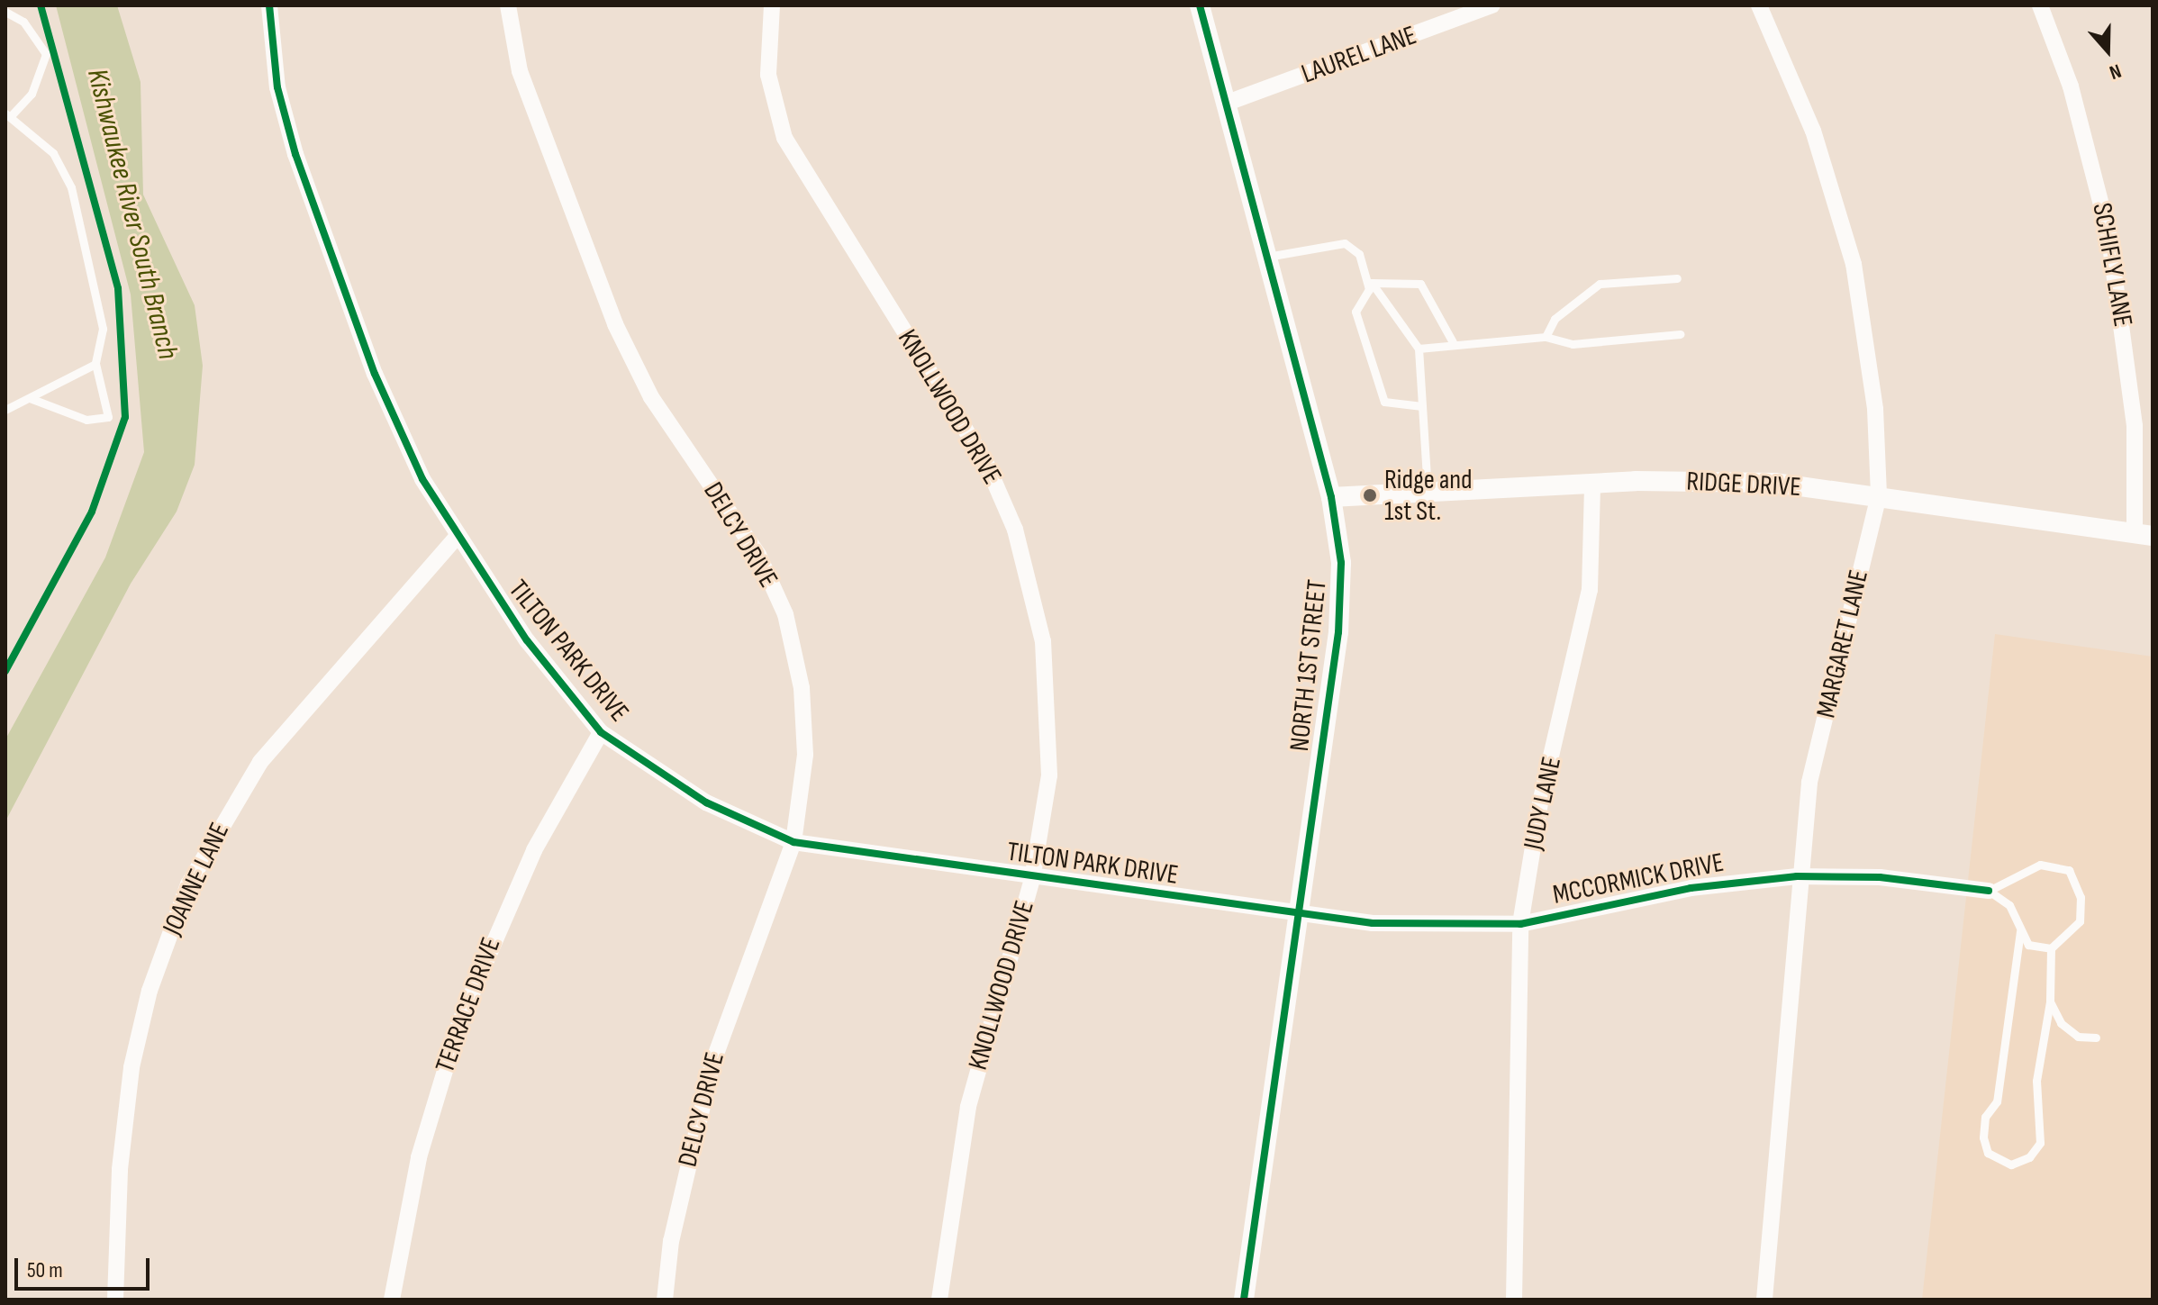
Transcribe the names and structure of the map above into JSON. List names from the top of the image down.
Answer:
{
  "streets": {
    "street": [
      "LAUREL LANE",
      "SCHIFLY LANE",
      "KNOLLWOOD DRIVE",
      "RIDGE DRIVE",
      "DELCY DRIVE",
      "MARGARET LANE",
      "TILTON PARK DRIVE",
      "NORTH 1ST STREET",
      "JUDY LANE",
      "JOANNE LANE",
      "MCCORMICK DRIVE",
      "TERRACE DRIVE"
    ]
  },
  "crossings": [
    ["LAUREL LANE", "NORTH 1ST STREET"],
    ["SCHIFLY LANE", "RIDGE DRIVE"],
    ["KNOLLWOOD DRIVE", "TILTON PARK DRIVE"],
    ["RIDGE DRIVE", "MARGARET LANE"],
    ["RIDGE DRIVE", "NORTH 1ST STREET"],
    ["RIDGE DRIVE", "JUDY LANE"],
    ["DELCY DRIVE", "TILTON PARK DRIVE"],
    ["MARGARET LANE", "MCCORMICK DRIVE"],
    ["TILTON PARK DRIVE", "NORTH 1ST STREET"],
    ["TILTON PARK DRIVE", "JOANNE LANE"],
    ["TILTON PARK DRIVE", "MCCORMICK DRIVE"],
    ["TILTON PARK DRIVE", "TERRACE DRIVE"],
    ["NORTH 1ST STREET", "MCCORMICK DRIVE"],
    ["JUDY LANE", "MCCORMICK DRIVE"]
  ],
  "water": ["Kishwaukee River South Branch"],
  "places": ["Ridge and 1st St."],
  "scale_bar": "50 m",
  "north": "bottom"
}
